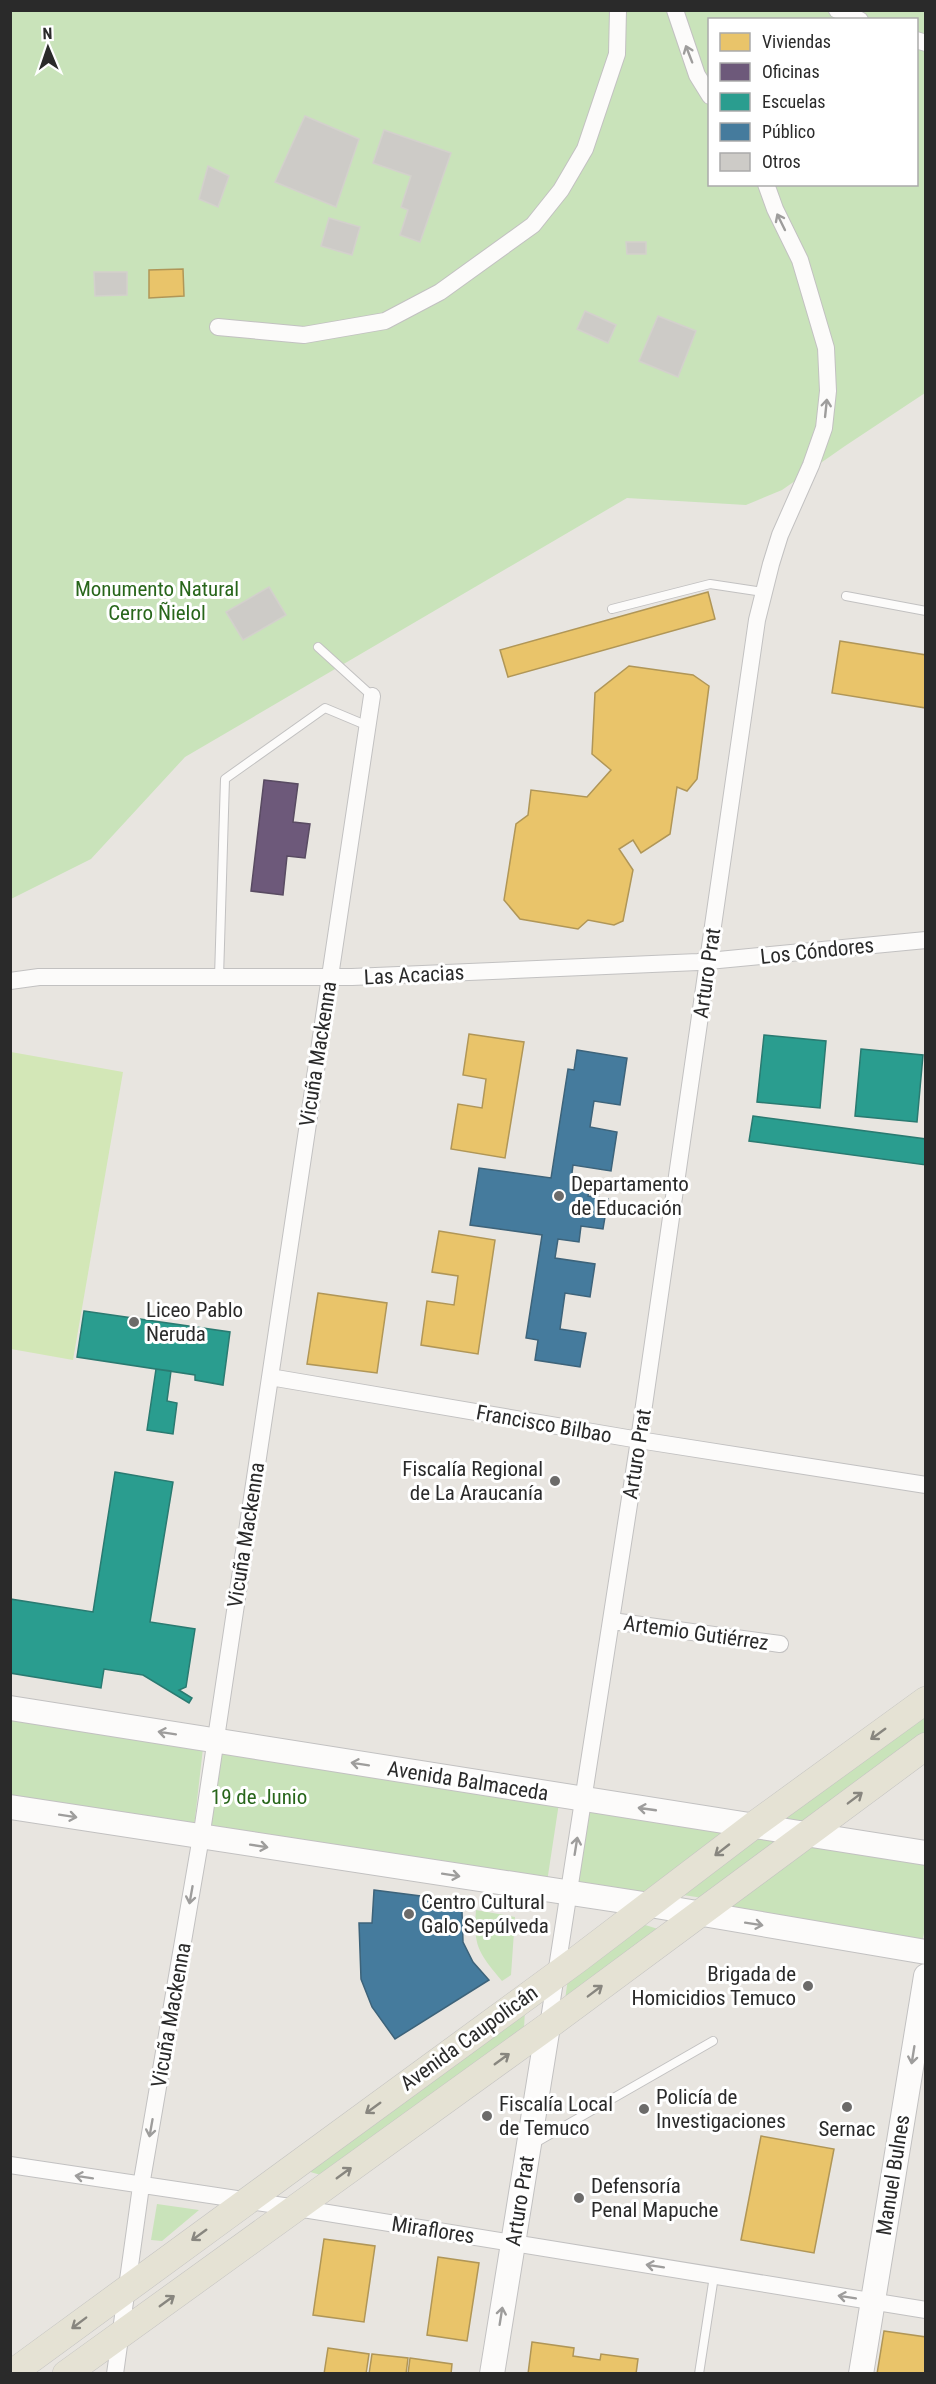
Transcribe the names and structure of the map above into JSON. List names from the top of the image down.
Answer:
{
  "streets": {
    "main road": [
      "Arturo Prat",
      "Avenida Balmaceda",
      "Avenida Caupolicán",
      "Manuel Bulnes"
    ],
    "street": [
      "Los Cóndores",
      "Las Acacias",
      "Vicuña Mackenna",
      "Francisco Bilbao",
      "Artemio Gutiérrez",
      "Miraflores"
    ]
  },
  "crossings": [
    ["Los Cóndores", "Arturo Prat"],
    ["Los Cóndores", "Las Acacias"],
    ["Arturo Prat", "Las Acacias"],
    ["Arturo Prat", "Francisco Bilbao"],
    ["Arturo Prat", "Artemio Gutiérrez"],
    ["Arturo Prat", "Avenida Balmaceda"],
    ["Arturo Prat", "Avenida Caupolicán"],
    ["Arturo Prat", "Miraflores"],
    ["Las Acacias", "Vicuña Mackenna"],
    ["Vicuña Mackenna", "Francisco Bilbao"],
    ["Vicuña Mackenna", "Avenida Balmaceda"],
    ["Vicuña Mackenna", "Avenida Caupolicán"],
    ["Vicuña Mackenna", "Miraflores"],
    ["Avenida Balmaceda", "Avenida Caupolicán"],
    ["Avenida Caupolicán", "Miraflores"],
    ["Manuel Bulnes", "Miraflores"]
  ],
  "one_way": ["Manuel Bulnes", "Miraflores"],
  "parks": ["Monumento Natural Cerro Ñielol", "19 de Junio"],
  "places": [
    "Departamento de Educación",
    "Liceo Pablo Neruda",
    "Fiscalía Regional de La Araucanía",
    "Centro Cultural Galo Sepúlveda",
    "Brigada de Homicidios Temuco",
    "Sernac",
    "Policía de Investigaciones",
    "Fiscalía Local de Temuco",
    "Defensoría Penal Mapuche"
  ],
  "legend": [
    "Viviendas",
    "Oficinas",
    "Escuelas",
    "Público",
    "Otros"
  ],
  "north": "top"
}
